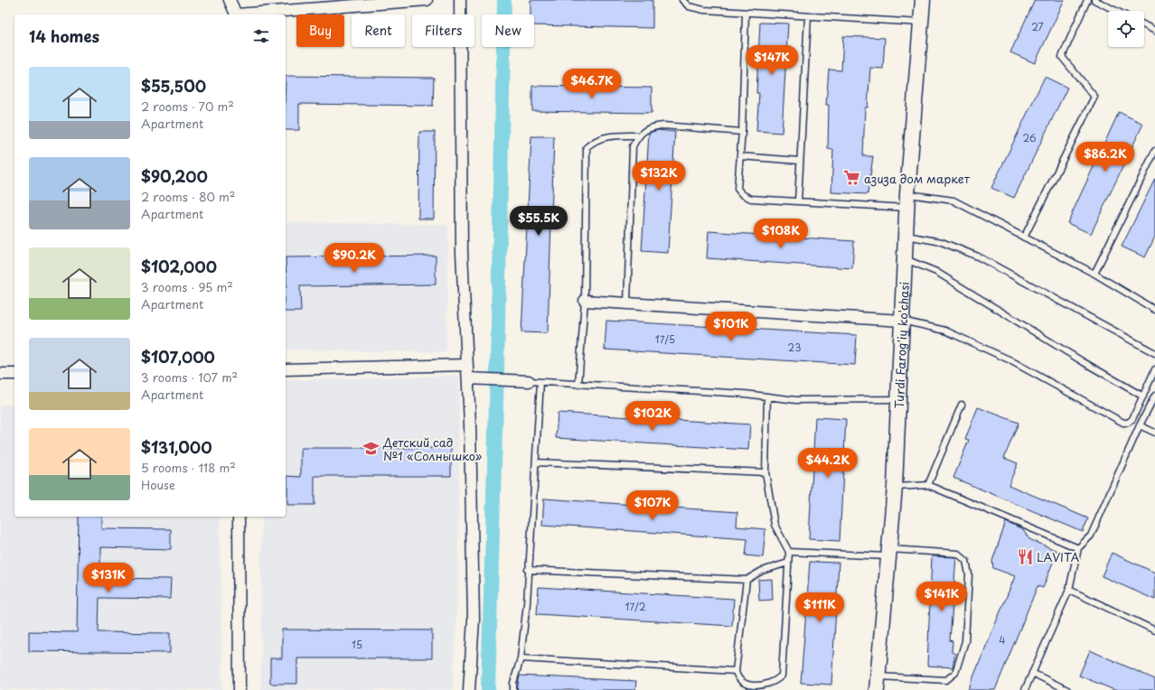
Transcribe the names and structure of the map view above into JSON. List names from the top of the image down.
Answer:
{
  "streets": {
    "street": ["Turdi Farog'iy ko'chasi"]
  },
  "places": {
    "supermarket": ["азиза дом маркет"],
    "school or university": ["Детский сад №1 «Солнышко»"],
    "restaurant": ["LAVITA"]
  },
  "house_numbers": [
    "27",
    "26",
    "17/5",
    "23",
    "17/2",
    "4",
    "15"
  ],
  "page": {
    "chip": [
      "Buy",
      "Rent",
      "Filters",
      "New"
    ],
    "heading": "14 homes",
    "price": [
      "$147K",
      "$46.7K",
      "$86.2K",
      "$132K",
      "$55.5K",
      "$108K",
      "$90.2K",
      "$101K",
      "$102K",
      "$44.2K",
      "$107K",
      "$131K",
      "$141K",
      "$111K"
    ],
    "list": [
      {
        "name": "$55,500",
        "note": "2 rooms · 70 m² · Apartment"
      },
      {
        "name": "$90,200",
        "note": "2 rooms · 80 m² · Apartment"
      },
      {
        "name": "$102,000",
        "note": "3 rooms · 95 m² · Apartment"
      },
      {
        "name": "$107,000",
        "note": "3 rooms · 107 m² · Apartment"
      },
      {
        "name": "$131,000",
        "note": "5 rooms · 118 m² · House"
      }
    ]
  }
}
